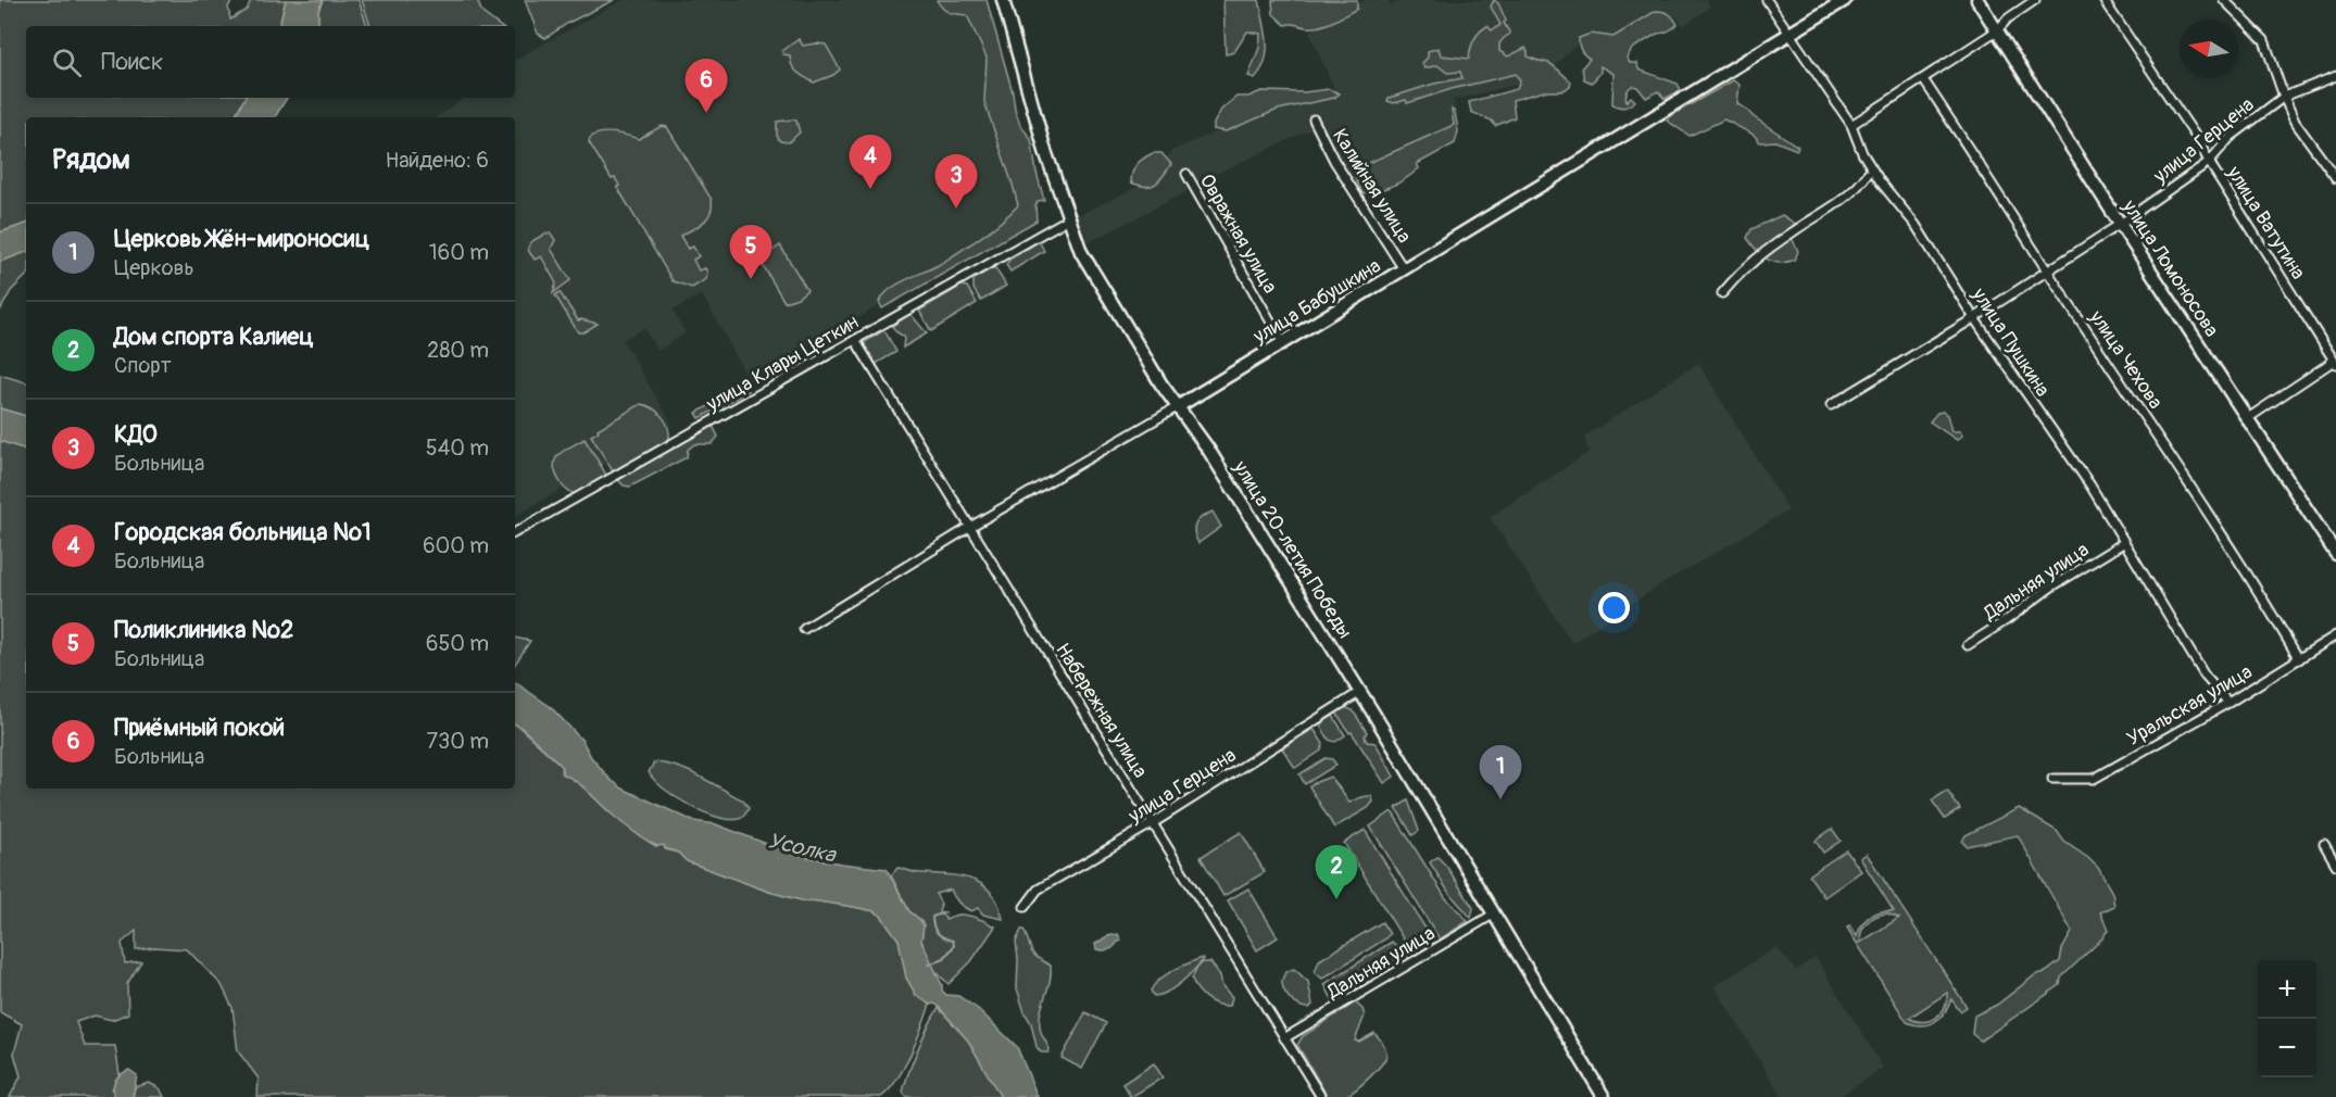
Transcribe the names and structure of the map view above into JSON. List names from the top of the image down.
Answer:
{
  "streets": {
    "street": [
      "улица Герцена",
      "Калийная улица",
      "улица Ватутина",
      "Овражная улица",
      "улица Ломоносова",
      "улица Бабушкина",
      "улица Пушкина",
      "улица Чехова",
      "улица Клары Цеткин",
      "улица 20-летия Победы",
      "Дальняя улица",
      "Уральская улица",
      "Набережная улица"
    ]
  },
  "crossings": [
    ["улица Герцена", "улица Ватутина"],
    ["улица Герцена", "улица Ломоносова"],
    ["улица Герцена", "улица Пушкина"],
    ["улица Герцена", "улица Чехова"],
    ["улица Герцена", "улица 20-летия Победы"],
    ["улица Герцена", "Набережная улица"],
    ["Калийная улица", "улица Бабушкина"],
    ["Овражная улица", "улица Бабушкина"],
    ["улица Бабушкина", "улица Пушкина"],
    ["улица Бабушкина", "улица 20-летия Победы"],
    ["улица Бабушкина", "Набережная улица"],
    ["улица Пушкина", "Дальняя улица"],
    ["улица Пушкина", "Уральская улица"],
    ["улица Чехова", "Уральская улица"],
    ["улица Клары Цеткин", "улица 20-летия Победы"],
    ["улица Клары Цеткин", "Набережная улица"],
    ["улица 20-летия Победы", "Дальняя улица"],
    ["Дальняя улица", "Набережная улица"]
  ],
  "water": ["Усолка"],
  "north": "left",
  "page": {
    "search": "Поиск",
    "pins": [
      "6",
      "4",
      "3",
      "5",
      "1",
      "2"
    ],
    "heading": ["Рядом", "Найдено: 6"],
    "list": [
      {
        "mark": "1",
        "name": "Церковь Жён-мироносиц",
        "note": "Церковь",
        "value": "160 m"
      },
      {
        "mark": "2",
        "name": "Дом спорта Калиец",
        "note": "Спорт",
        "value": "280 m"
      },
      {
        "mark": "3",
        "name": "КДО",
        "note": "Больница",
        "value": "540 m"
      },
      {
        "mark": "4",
        "name": "Городская больница №1",
        "note": "Больница",
        "value": "600 m"
      },
      {
        "mark": "5",
        "name": "Поликлиника №2",
        "note": "Больница",
        "value": "650 m"
      },
      {
        "mark": "6",
        "name": "Приёмный покой",
        "note": "Больница",
        "value": "730 m"
      }
    ],
    "map_buttons": ["+", "−"]
  }
}
